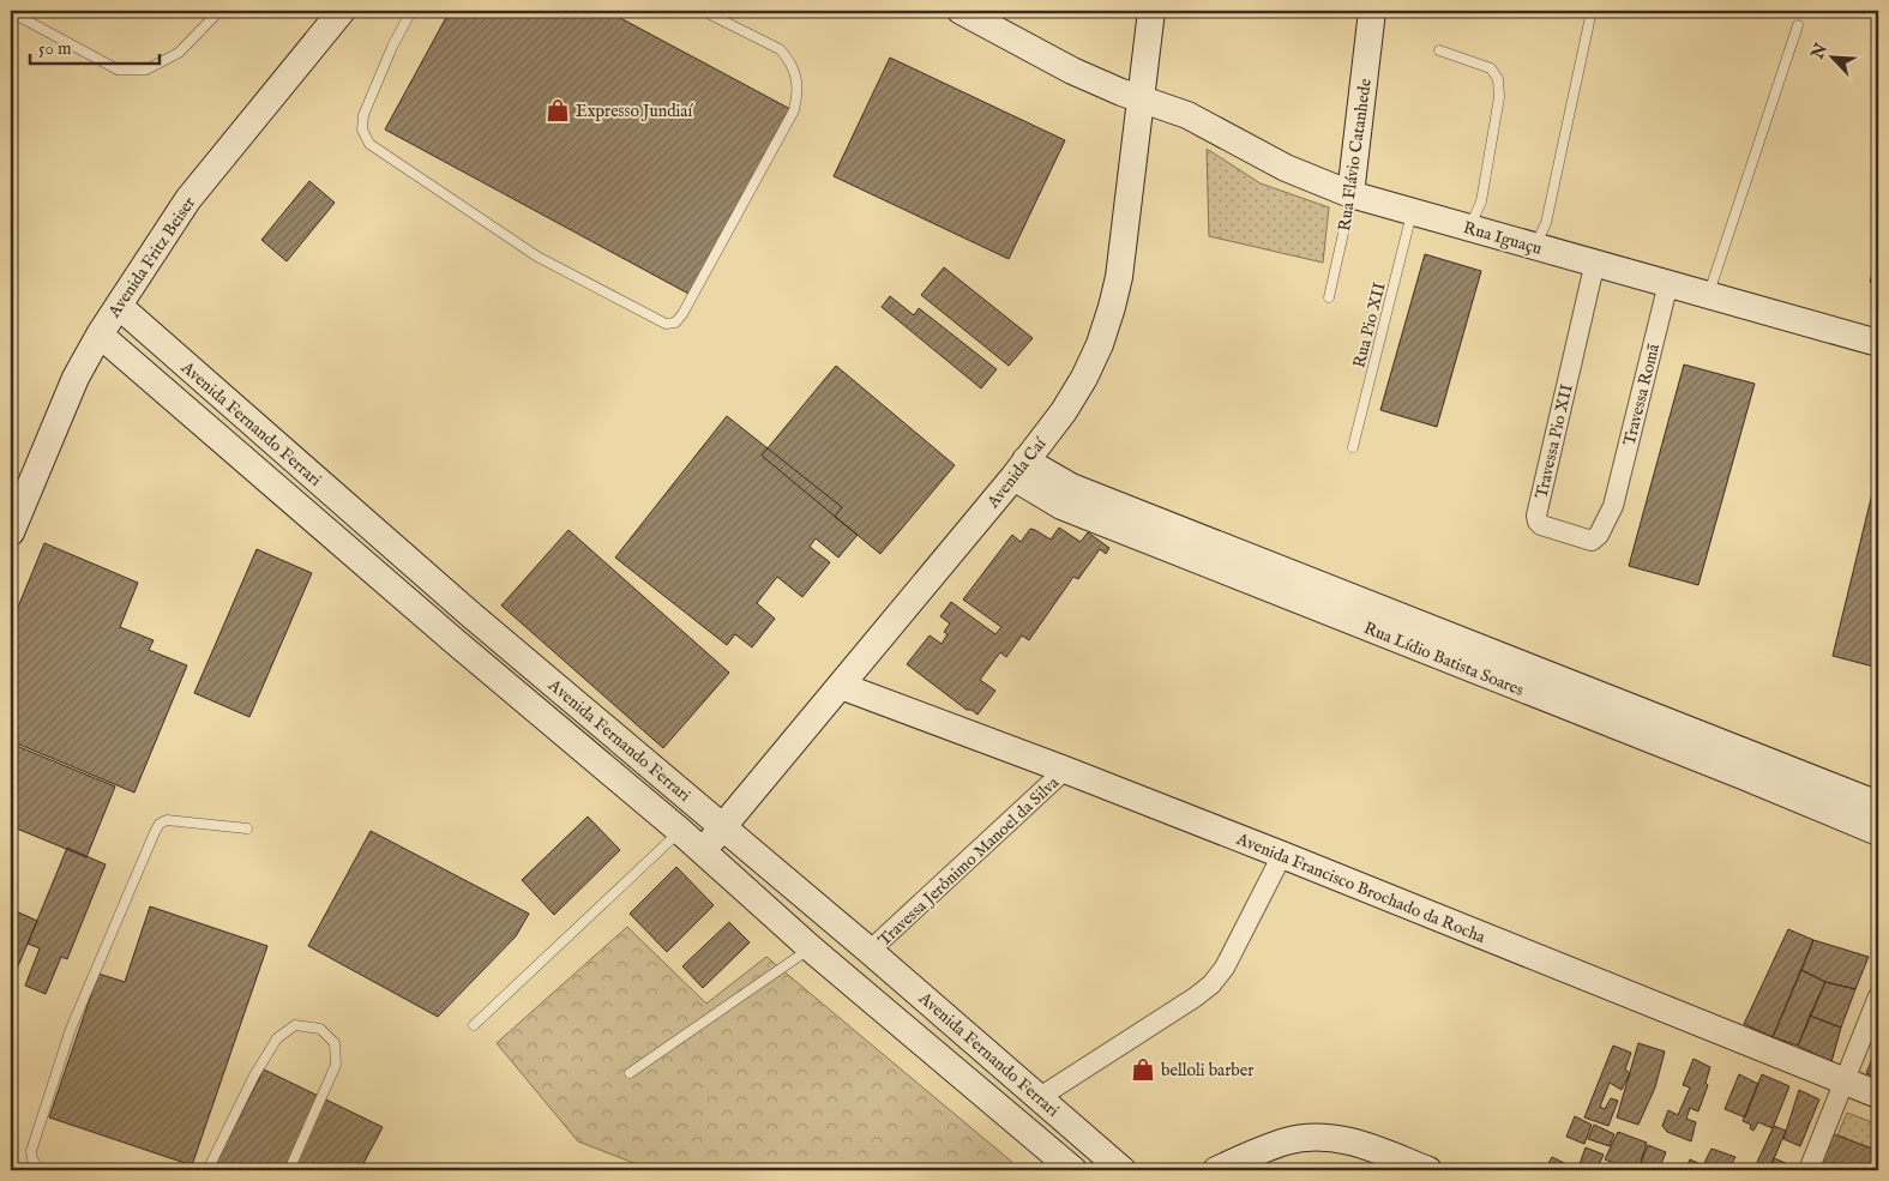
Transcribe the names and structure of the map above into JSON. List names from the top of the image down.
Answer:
{
  "streets": {
    "main road": [
      "Rua Flávio Catanhede",
      "Rua Iguaçu",
      "Avenida Fritz Beiser",
      "Avenida Fernando Ferrari",
      "Avenida Caí",
      "Rua Lídio Batista Soares",
      "Avenida Francisco Brochado da Rocha"
    ],
    "street": ["Travessa Romã", "Travessa Pio XII", "Travessa Jerônimo Manoel da Silva"],
    "lane": ["Rua Pio XII"]
  },
  "crossings": [
    ["Rua Flávio Catanhede", "Rua Iguaçu"],
    ["Rua Iguaçu", "Rua Pio XII"],
    ["Rua Iguaçu", "Travessa Romã"],
    ["Rua Iguaçu", "Travessa Pio XII"],
    ["Rua Iguaçu", "Avenida Caí"],
    ["Avenida Fritz Beiser", "Avenida Fernando Ferrari"],
    ["Travessa Romã", "Travessa Pio XII"],
    ["Avenida Fernando Ferrari", "Avenida Caí"],
    ["Avenida Fernando Ferrari", "Travessa Jerônimo Manoel da Silva"],
    ["Avenida Caí", "Rua Lídio Batista Soares"],
    ["Avenida Caí", "Avenida Francisco Brochado da Rocha"],
    ["Travessa Jerônimo Manoel da Silva", "Avenida Francisco Brochado da Rocha"]
  ],
  "places": {
    "shop": ["Expresso Jundiaí", "belloli barber"]
  },
  "scale_bar": "50 m",
  "north": "top left"
}
